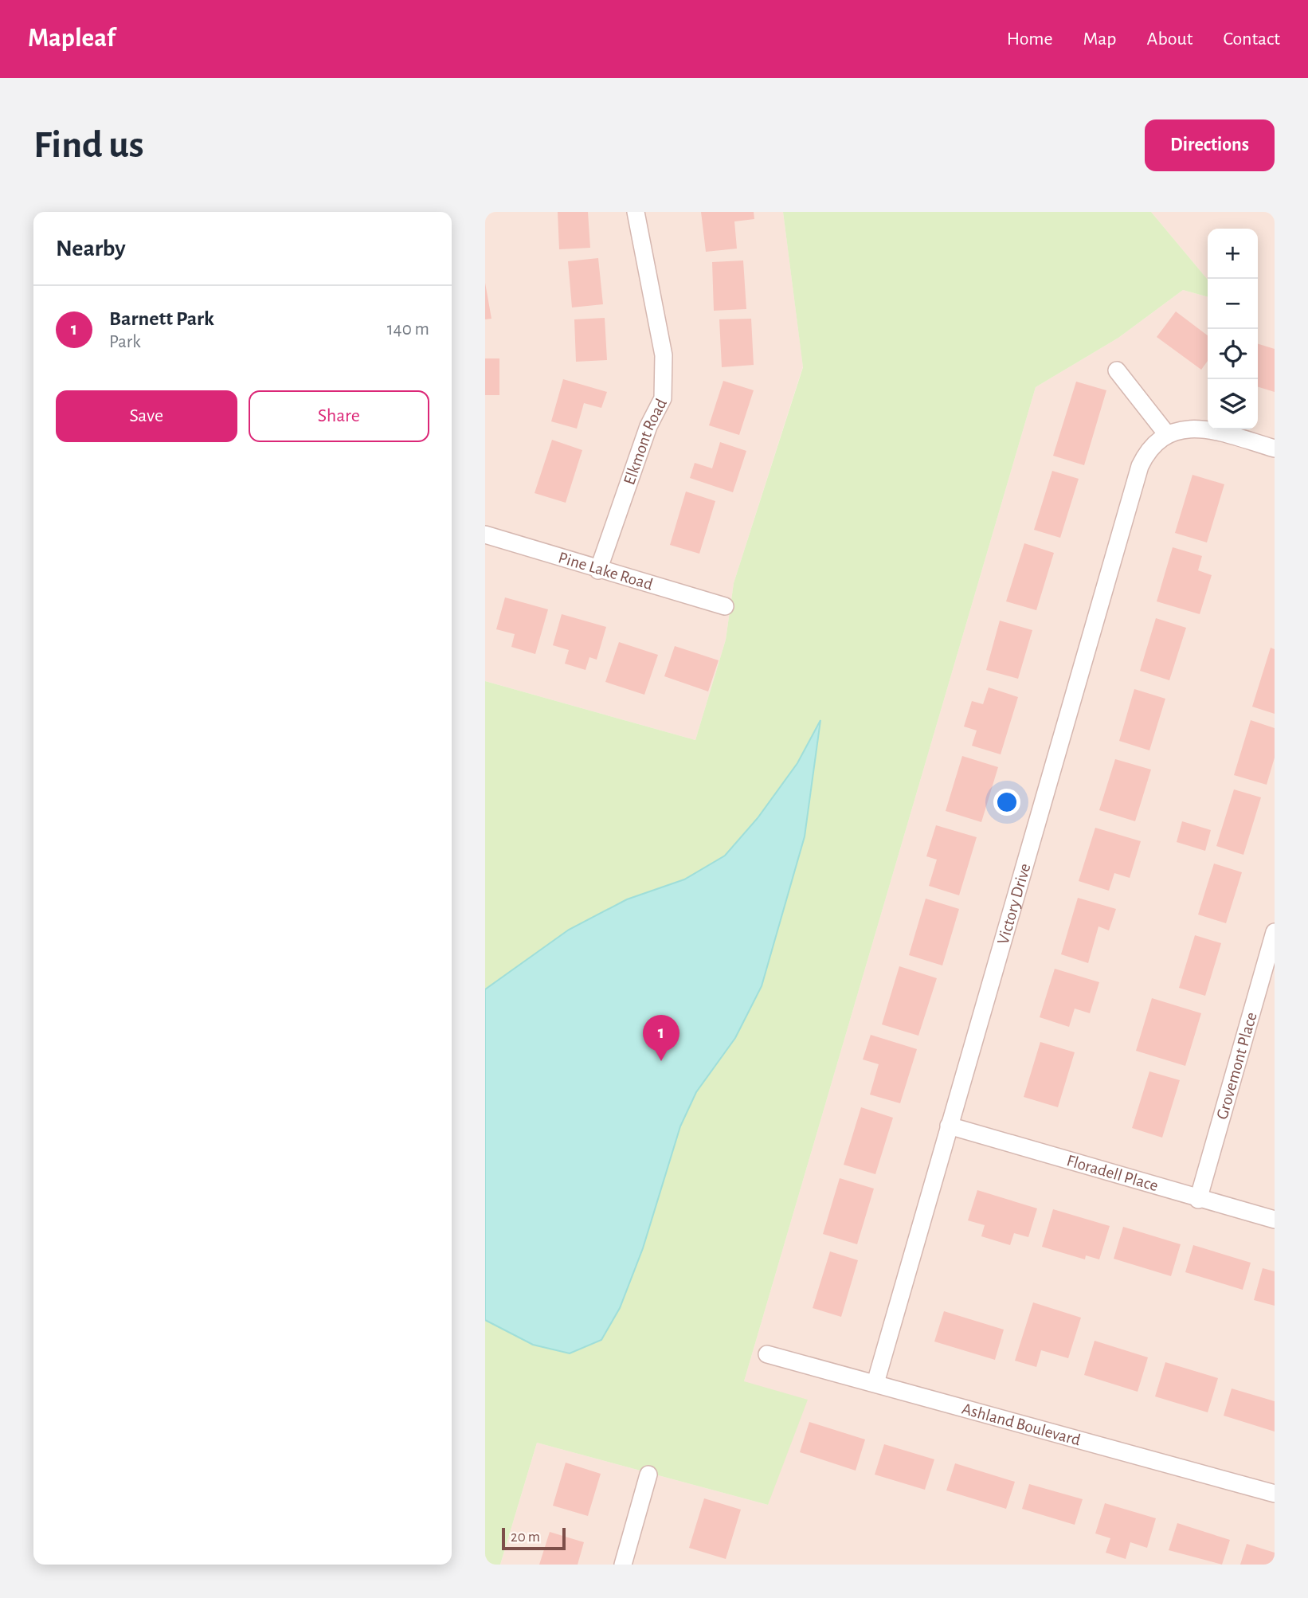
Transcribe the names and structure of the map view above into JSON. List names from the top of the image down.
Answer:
{
  "streets": {
    "street": [
      "Elkmont Road",
      "Pine Lake Road",
      "Victory Drive",
      "Grovemont Place",
      "Floradell Place",
      "Ashland Boulevard"
    ]
  },
  "crossings": [
    ["Elkmont Road", "Pine Lake Road"],
    ["Victory Drive", "Floradell Place"],
    ["Victory Drive", "Ashland Boulevard"],
    ["Grovemont Place", "Floradell Place"]
  ],
  "scale_bar": "20 m",
  "page": {
    "header": "Mapleaf",
    "nav": [
      "Home",
      "Map",
      "About",
      "Contact"
    ],
    "buttons": [
      "Directions",
      ["Save", "Share"]
    ],
    "title": "Find us",
    "heading": "Nearby",
    "map_buttons": ["+", "−"],
    "list": [
      {
        "mark": "1",
        "name": "Barnett Park",
        "note": "Park",
        "value": "140 m"
      }
    ],
    "pins": "1",
    "scale": "20 m"
  }
}
